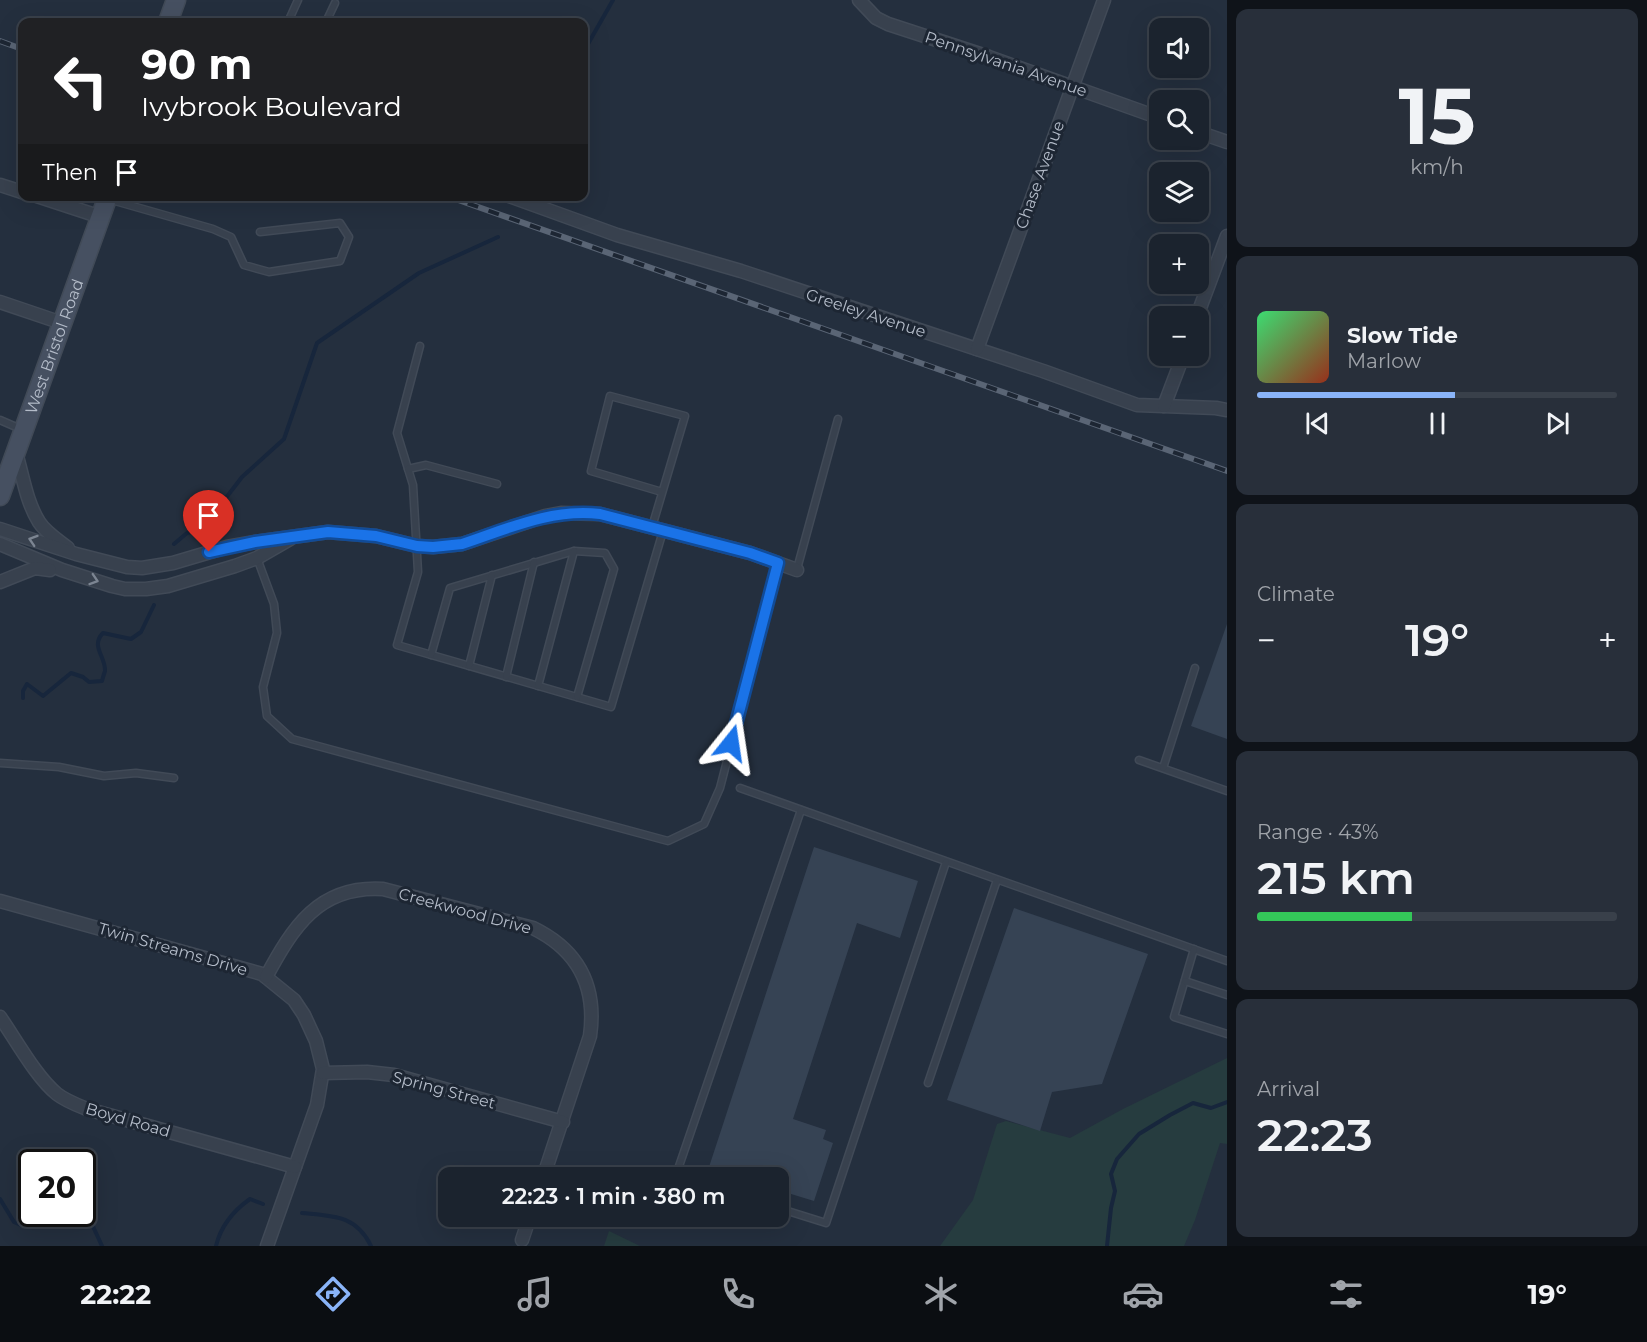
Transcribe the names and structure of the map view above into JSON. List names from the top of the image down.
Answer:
{
  "streets": {
    "main road": ["West Bristol Road"],
    "street": [
      "Pennsylvania Avenue",
      "Chase Avenue",
      "Greeley Avenue",
      "Creekwood Drive",
      "Twin Streams Drive",
      "Spring Street",
      "Boyd Road"
    ]
  },
  "crossings": [
    ["Pennsylvania Avenue", "Chase Avenue"],
    ["Chase Avenue", "Greeley Avenue"],
    ["Creekwood Drive", "Twin Streams Drive"],
    ["Creekwood Drive", "Spring Street"],
    ["Twin Streams Drive", "Spring Street"],
    ["Twin Streams Drive", "Boyd Road"]
  ],
  "page": {
    "tile": [
      ["15", "km/h"],
      "Climate",
      ["Range · 43%", "215 km"],
      ["Arrival", "22:23"]
    ],
    "map_buttons": ["+", "−"],
    "turn": ["90 m", "Ivybrook Boulevard"],
    "then": "Then",
    "song": ["Slow Tide", "Marlow"],
    "heat": ["−", "19°", "+"],
    "limit": "20",
    "trip": "22:23 · 1 min · 380 m",
    "tabs": ["22:22", "19°"]
  }
}
